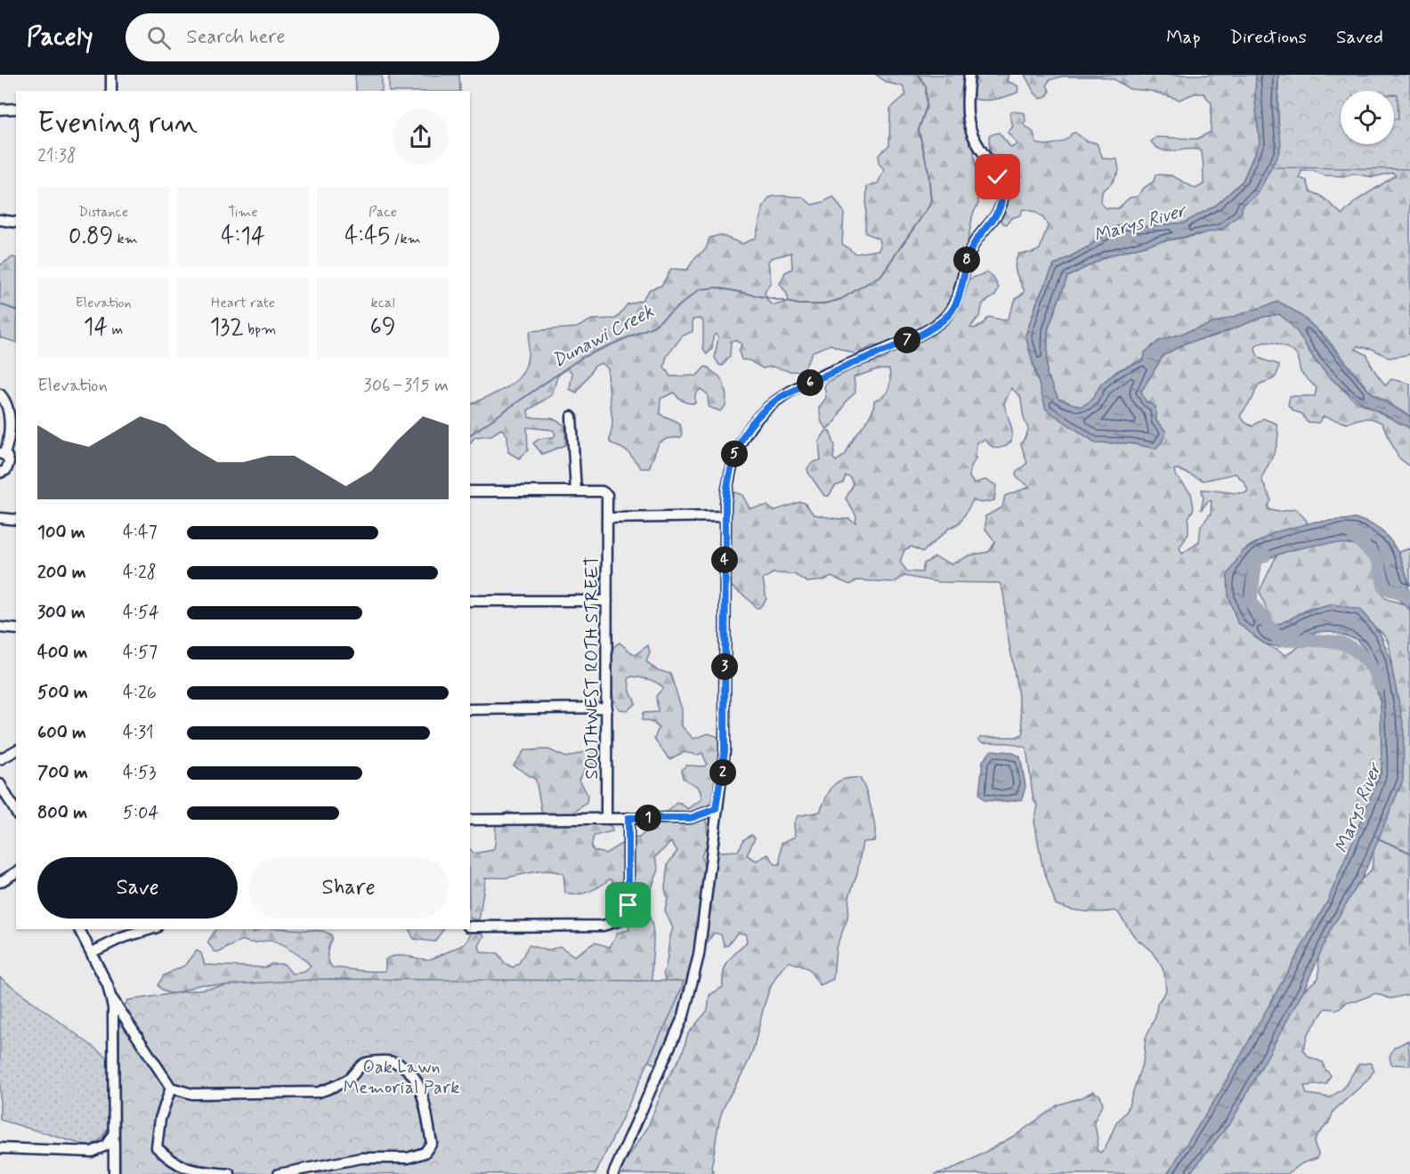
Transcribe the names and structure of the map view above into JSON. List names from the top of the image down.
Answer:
{
  "streets": {
    "street": ["SOUTHWEST ROTH STREET"]
  },
  "water": ["Marys River", "Dunawi Creek"],
  "parks": ["Oak Lawn Memorial Park"],
  "page": {
    "header": "Pacely",
    "search": "Search here",
    "nav": ["Map", "Directions", "Saved"],
    "heading": ["Evening run", "21:38"],
    "stats": [
      ["Distance", "0.89 km"],
      ["Time", "4:14"],
      ["Pace", "4:45 /km"],
      ["Elevation", "14 m"],
      ["Heart rate", "132 bpm"],
      ["kcal", "69"]
    ],
    "pins": [
      "8",
      "7",
      "6",
      "5",
      "4",
      "3",
      "2",
      "1"
    ],
    "chart": ["Elevation", "306–315 m"],
    "list": [
      {
        "name": "100 m",
        "note": "4:47"
      },
      {
        "name": "200 m",
        "note": "4:28"
      },
      {
        "name": "300 m",
        "note": "4:54"
      },
      {
        "name": "400 m",
        "note": "4:57"
      },
      {
        "name": "500 m",
        "note": "4:26"
      },
      {
        "name": "600 m",
        "note": "4:31"
      },
      {
        "name": "700 m",
        "note": "4:53"
      },
      {
        "name": "800 m",
        "note": "5:04"
      }
    ],
    "buttons": ["Save", "Share"]
  }
}
